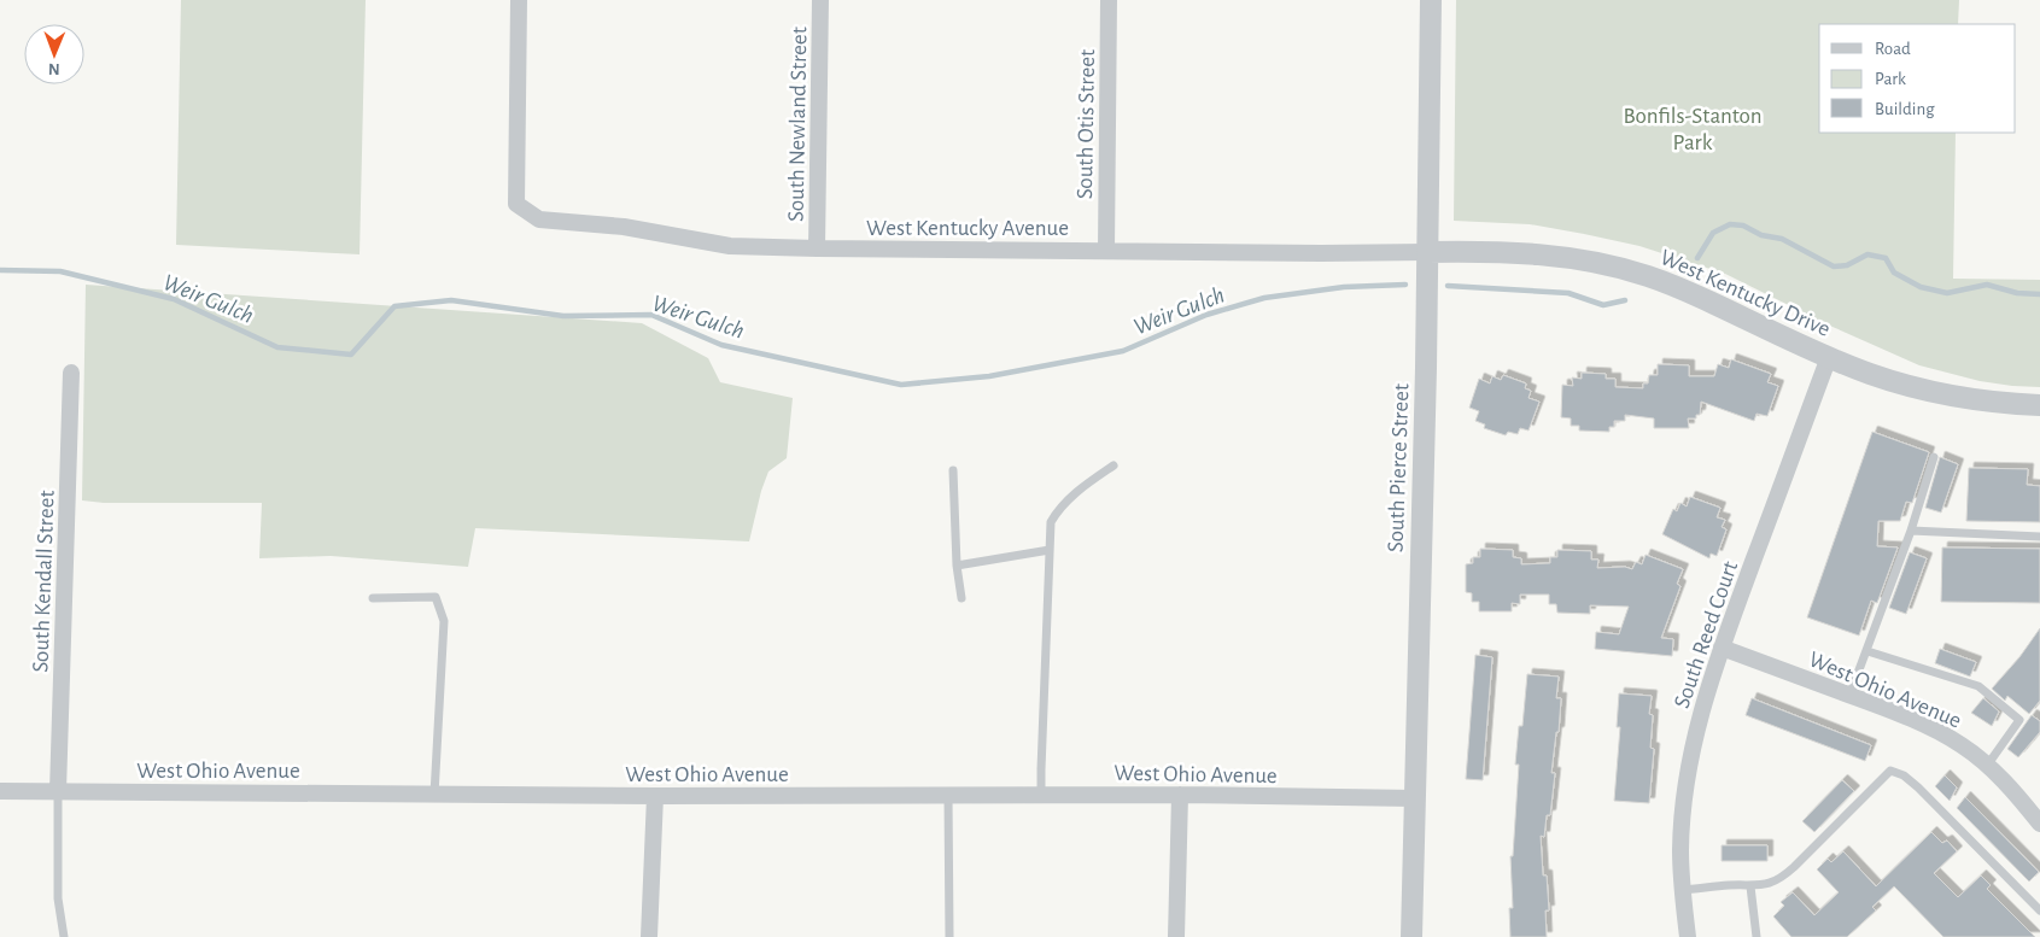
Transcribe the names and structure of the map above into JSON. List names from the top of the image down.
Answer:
{
  "streets": {
    "street": [
      "South Newland Street",
      "South Otis Street",
      "West Kentucky Avenue",
      "West Kentucky Drive",
      "South Pierce Street",
      "South Kendall Street",
      "South Reed Court",
      "West Ohio Avenue"
    ]
  },
  "crossings": [
    ["South Newland Street", "West Kentucky Avenue"],
    ["South Otis Street", "West Kentucky Avenue"],
    ["West Kentucky Avenue", "West Kentucky Drive"],
    ["West Kentucky Avenue", "South Pierce Street"],
    ["West Kentucky Drive", "South Pierce Street"],
    ["West Kentucky Drive", "South Reed Court"],
    ["South Pierce Street", "West Ohio Avenue"],
    ["South Kendall Street", "West Ohio Avenue"],
    ["South Reed Court", "West Ohio Avenue"]
  ],
  "water": ["Weir Gulch"],
  "parks": ["Bonfils-Stanton Park"],
  "legend": ["Road", "Park", "Building"],
  "north": "bottom"
}
